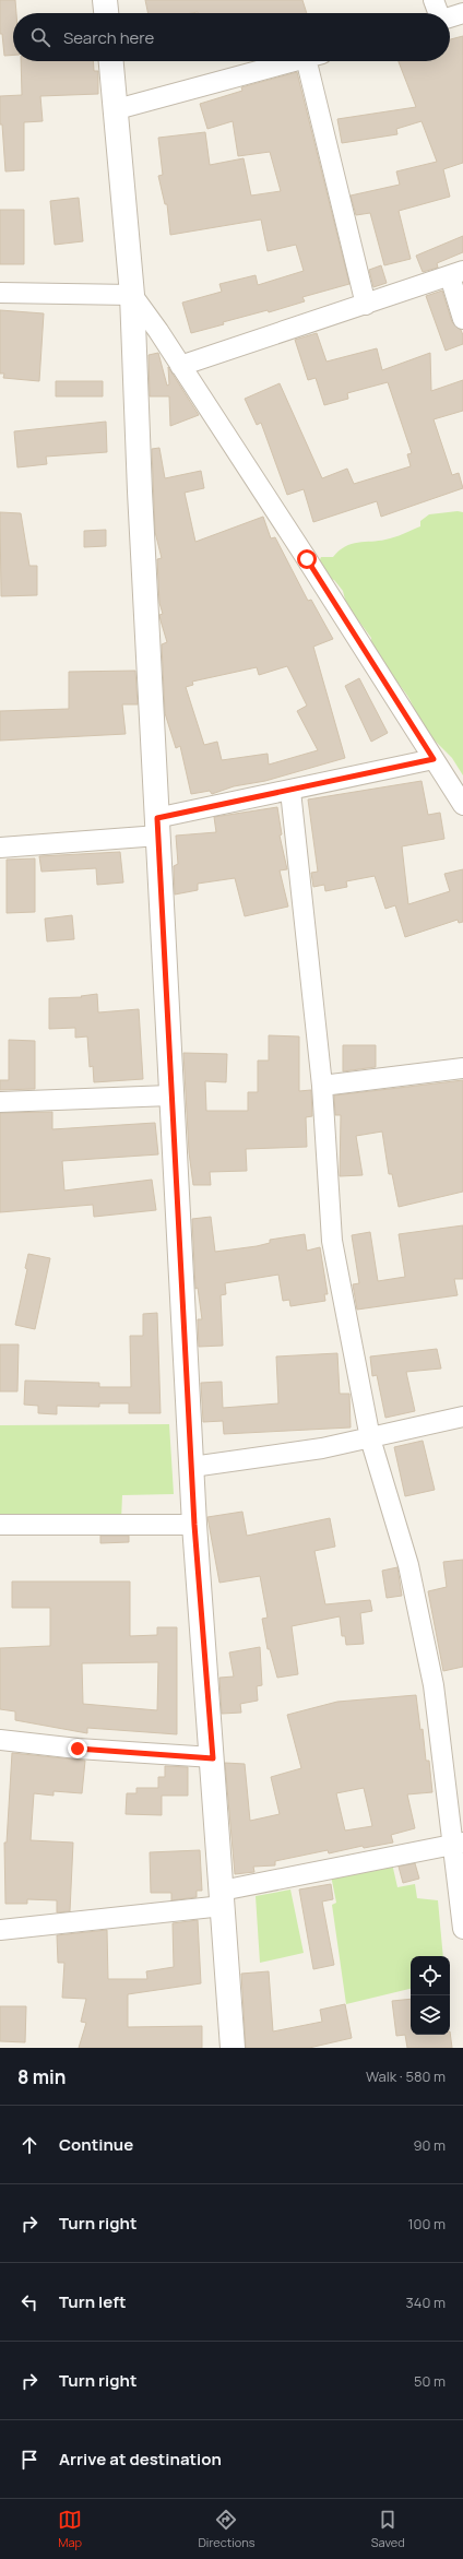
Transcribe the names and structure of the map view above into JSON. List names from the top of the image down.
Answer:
{
  "page": {
    "search": "Search here",
    "heading": ["8 min", "Walk · 580 m"],
    "list": [
      ["Continue", "90 m"],
      ["Turn right", "100 m"],
      ["Turn left", "340 m"],
      ["Turn right", "50 m"],
      "Arrive at destination"
    ],
    "nav": ["Map", "Directions", "Saved"]
  }
}
